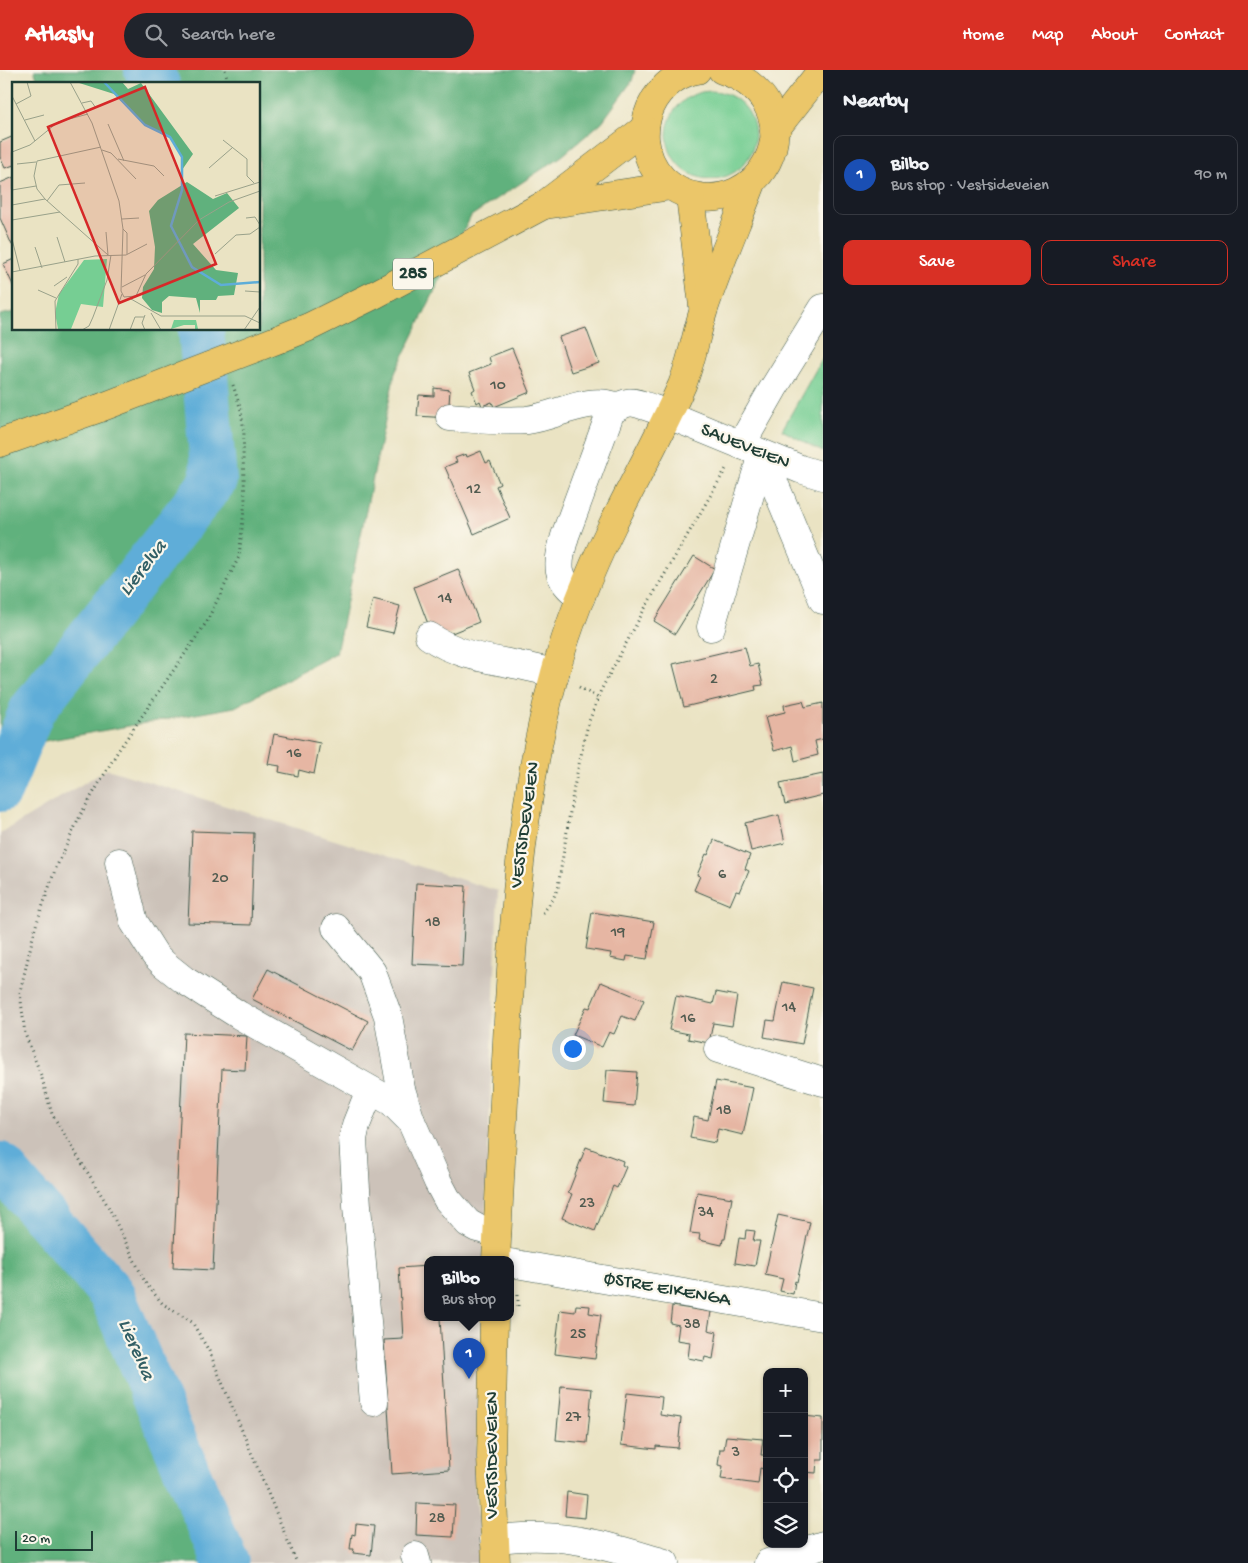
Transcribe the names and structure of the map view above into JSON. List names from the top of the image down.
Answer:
{
  "streets": {
    "main road": ["285", "VESTSIDEVEIEN"],
    "street": ["SAUEVEIEN", "ØSTRE EIKENGA"]
  },
  "crossings": [
    ["285", "VESTSIDEVEIEN"],
    ["SAUEVEIEN", "VESTSIDEVEIEN"]
  ],
  "water": ["Lierelva"],
  "house_numbers": [
    "10",
    "12",
    "14",
    "2",
    "16",
    "6",
    "20",
    "18",
    "19",
    "14",
    "16",
    "18",
    "23",
    "34",
    "38",
    "25",
    "27",
    "3",
    "28"
  ],
  "scale_bar": "20 m",
  "page": {
    "header": "Atlasly",
    "search": "Search here",
    "nav": [
      "Home",
      "Map",
      "About",
      "Contact"
    ],
    "heading": "Nearby",
    "list": [
      {
        "mark": "1",
        "name": "Bilbo",
        "note": "Bus stop · Vestsideveien",
        "value": "90 m"
      }
    ],
    "buttons": ["Save", "Share"],
    "popup": ["Bilbo", "Bus stop"],
    "pins": "1",
    "map_buttons": ["+", "−"],
    "scale": "20 m"
  }
}
